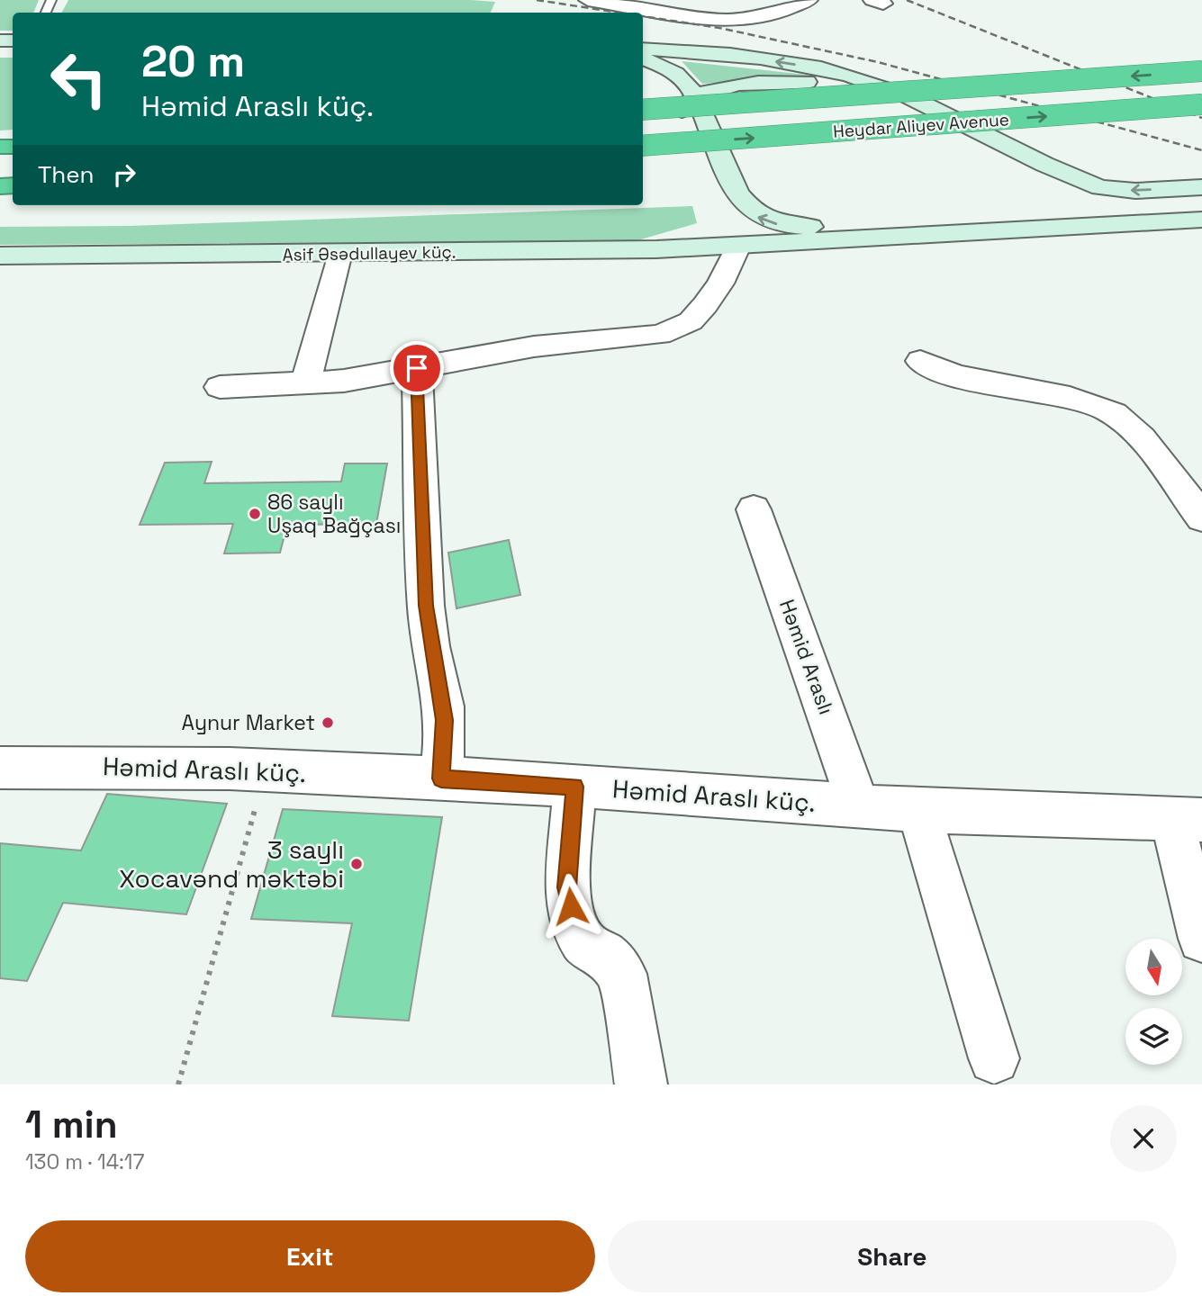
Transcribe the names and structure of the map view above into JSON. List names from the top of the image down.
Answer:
{
  "streets": {
    "highway": ["Heydar Aliyev Avenue"],
    "main road": ["Asif Əsədullayev küç."],
    "street": ["Həmid Araslı", "Həmid Araslı küç."]
  },
  "crossings": [
    ["Həmid Araslı", "Həmid Araslı küç."]
  ],
  "places": ["86 saylı Uşaq Bağçası", "Aynur Market", "3 saylı Xocavənd məktəbi"],
  "north": "bottom",
  "page": {
    "turn": ["20 m", "Həmid Araslı küç."],
    "then": "Then",
    "heading": ["1 min", "130 m · 14:17"],
    "buttons": ["Exit", "Share"]
  }
}
